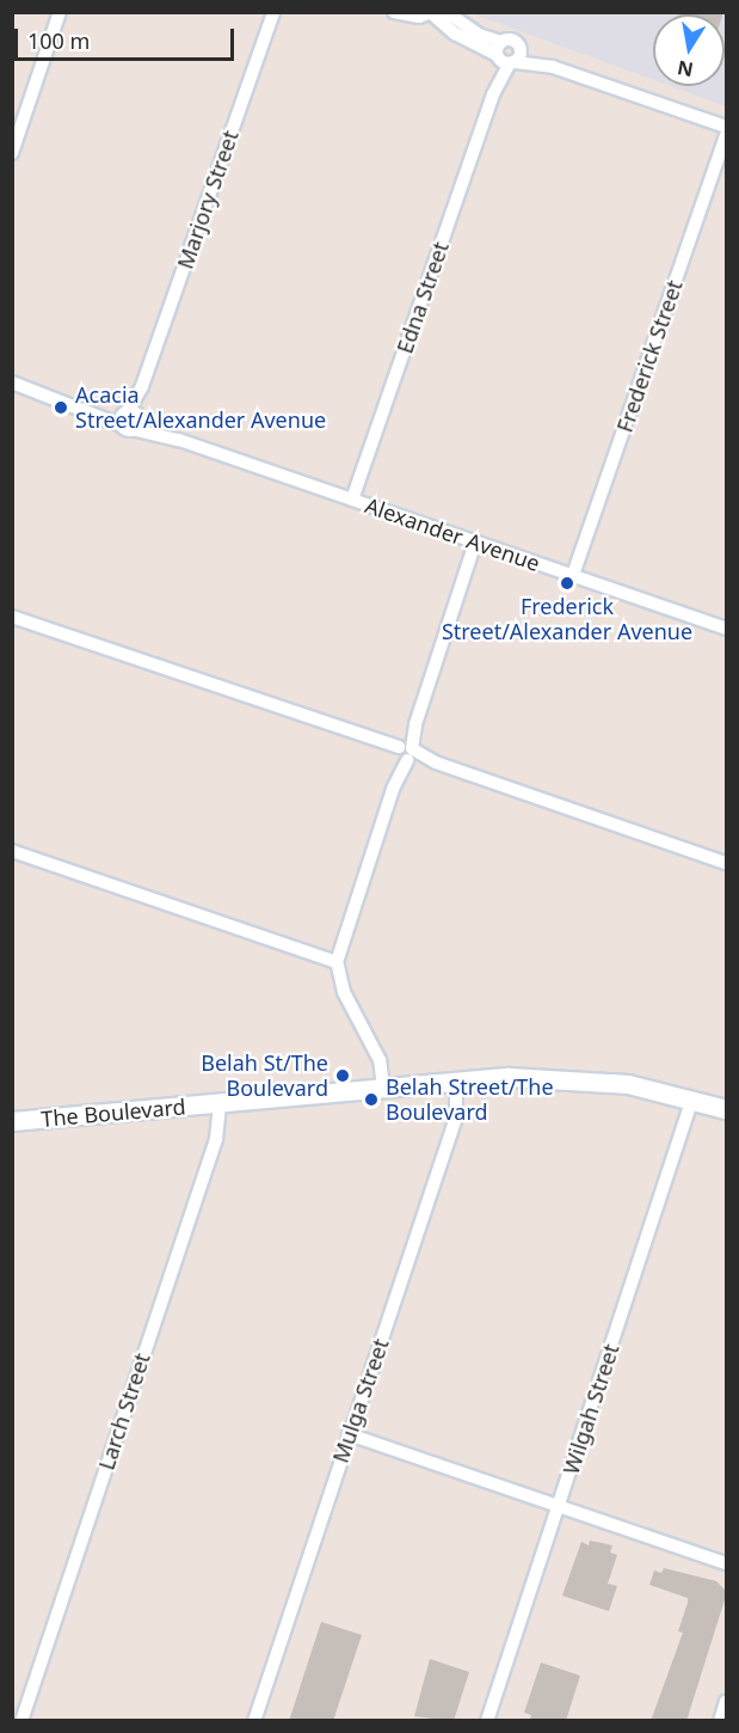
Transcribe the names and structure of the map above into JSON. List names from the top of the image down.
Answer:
{
  "streets": {
    "street": [
      "Marjory Street",
      "Edna Street",
      "Frederick Street",
      "Alexander Avenue",
      "The Boulevard",
      "Mulga Street",
      "Wilgah Street",
      "Larch Street"
    ]
  },
  "crossings": [
    ["Marjory Street", "Alexander Avenue"],
    ["Edna Street", "Alexander Avenue"],
    ["Frederick Street", "Alexander Avenue"],
    ["The Boulevard", "Mulga Street"],
    ["The Boulevard", "Wilgah Street"],
    ["The Boulevard", "Larch Street"]
  ],
  "places": [
    "Acacia Street/Alexander Avenue",
    "Frederick Street/Alexander Avenue",
    "Belah St/The Boulevard",
    "Belah Street/The Boulevard"
  ],
  "scale_bar": "100 m",
  "north": "bottom"
}
